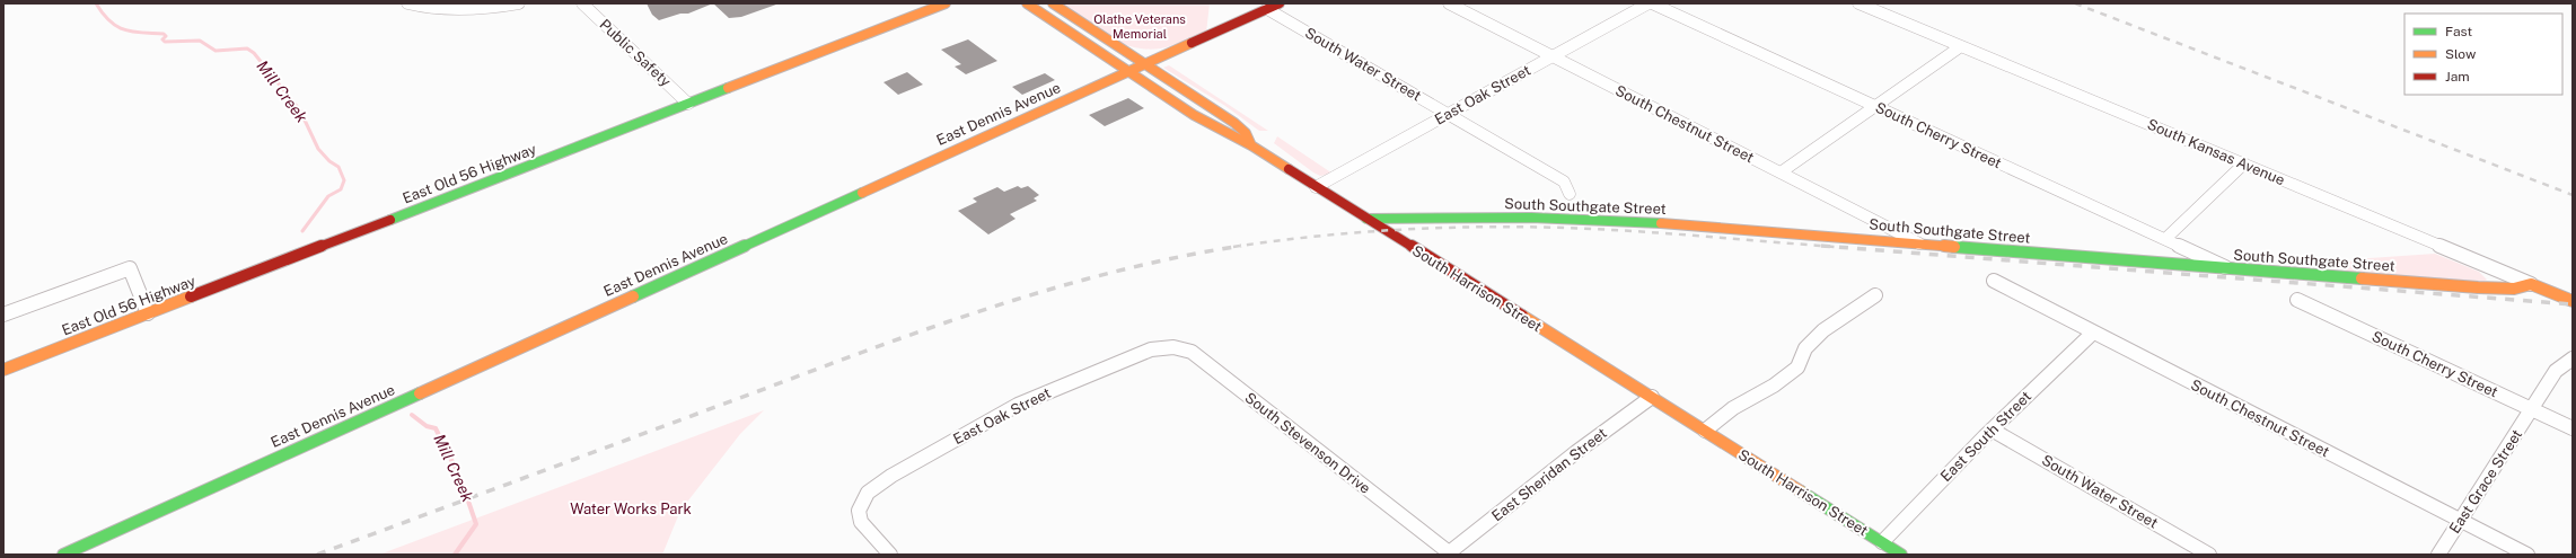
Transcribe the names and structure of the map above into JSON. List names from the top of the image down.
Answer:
{
  "streets": {
    "main road": [
      "East Dennis Avenue",
      "South Kansas Avenue",
      "East Old 56 Highway",
      "South Southgate Street",
      "South Harrison Street"
    ],
    "street": [
      "Public Safety",
      "South Water Street",
      "East Oak Street",
      "South Chestnut Street",
      "South Cherry Street",
      "East South Street",
      "South Stevenson Drive",
      "East Sheridan Street",
      "East Grace Street"
    ]
  },
  "crossings": [
    ["Public Safety", "East Old 56 Highway"],
    ["South Water Street", "East Oak Street"],
    ["South Water Street", "East Dennis Avenue"],
    ["South Water Street", "East South Street"],
    ["East Oak Street", "South Chestnut Street"],
    ["East Oak Street", "South Cherry Street"],
    ["East Oak Street", "South Harrison Street"],
    ["East Oak Street", "South Stevenson Drive"],
    ["East Dennis Avenue", "South Harrison Street"],
    ["South Chestnut Street", "South Southgate Street"],
    ["South Chestnut Street", "East South Street"],
    ["South Chestnut Street", "East Grace Street"],
    ["South Cherry Street", "South Southgate Street"],
    ["South Cherry Street", "East Grace Street"],
    ["South Kansas Avenue", "South Southgate Street"],
    ["South Southgate Street", "South Harrison Street"],
    ["South Harrison Street", "East South Street"],
    ["South Harrison Street", "East Sheridan Street"],
    ["South Stevenson Drive", "East Sheridan Street"]
  ],
  "water": ["Mill Creek"],
  "parks": ["Olathe Veterans Memorial", "Water Works Park"],
  "legend": ["Fast", "Slow", "Jam"]
}
